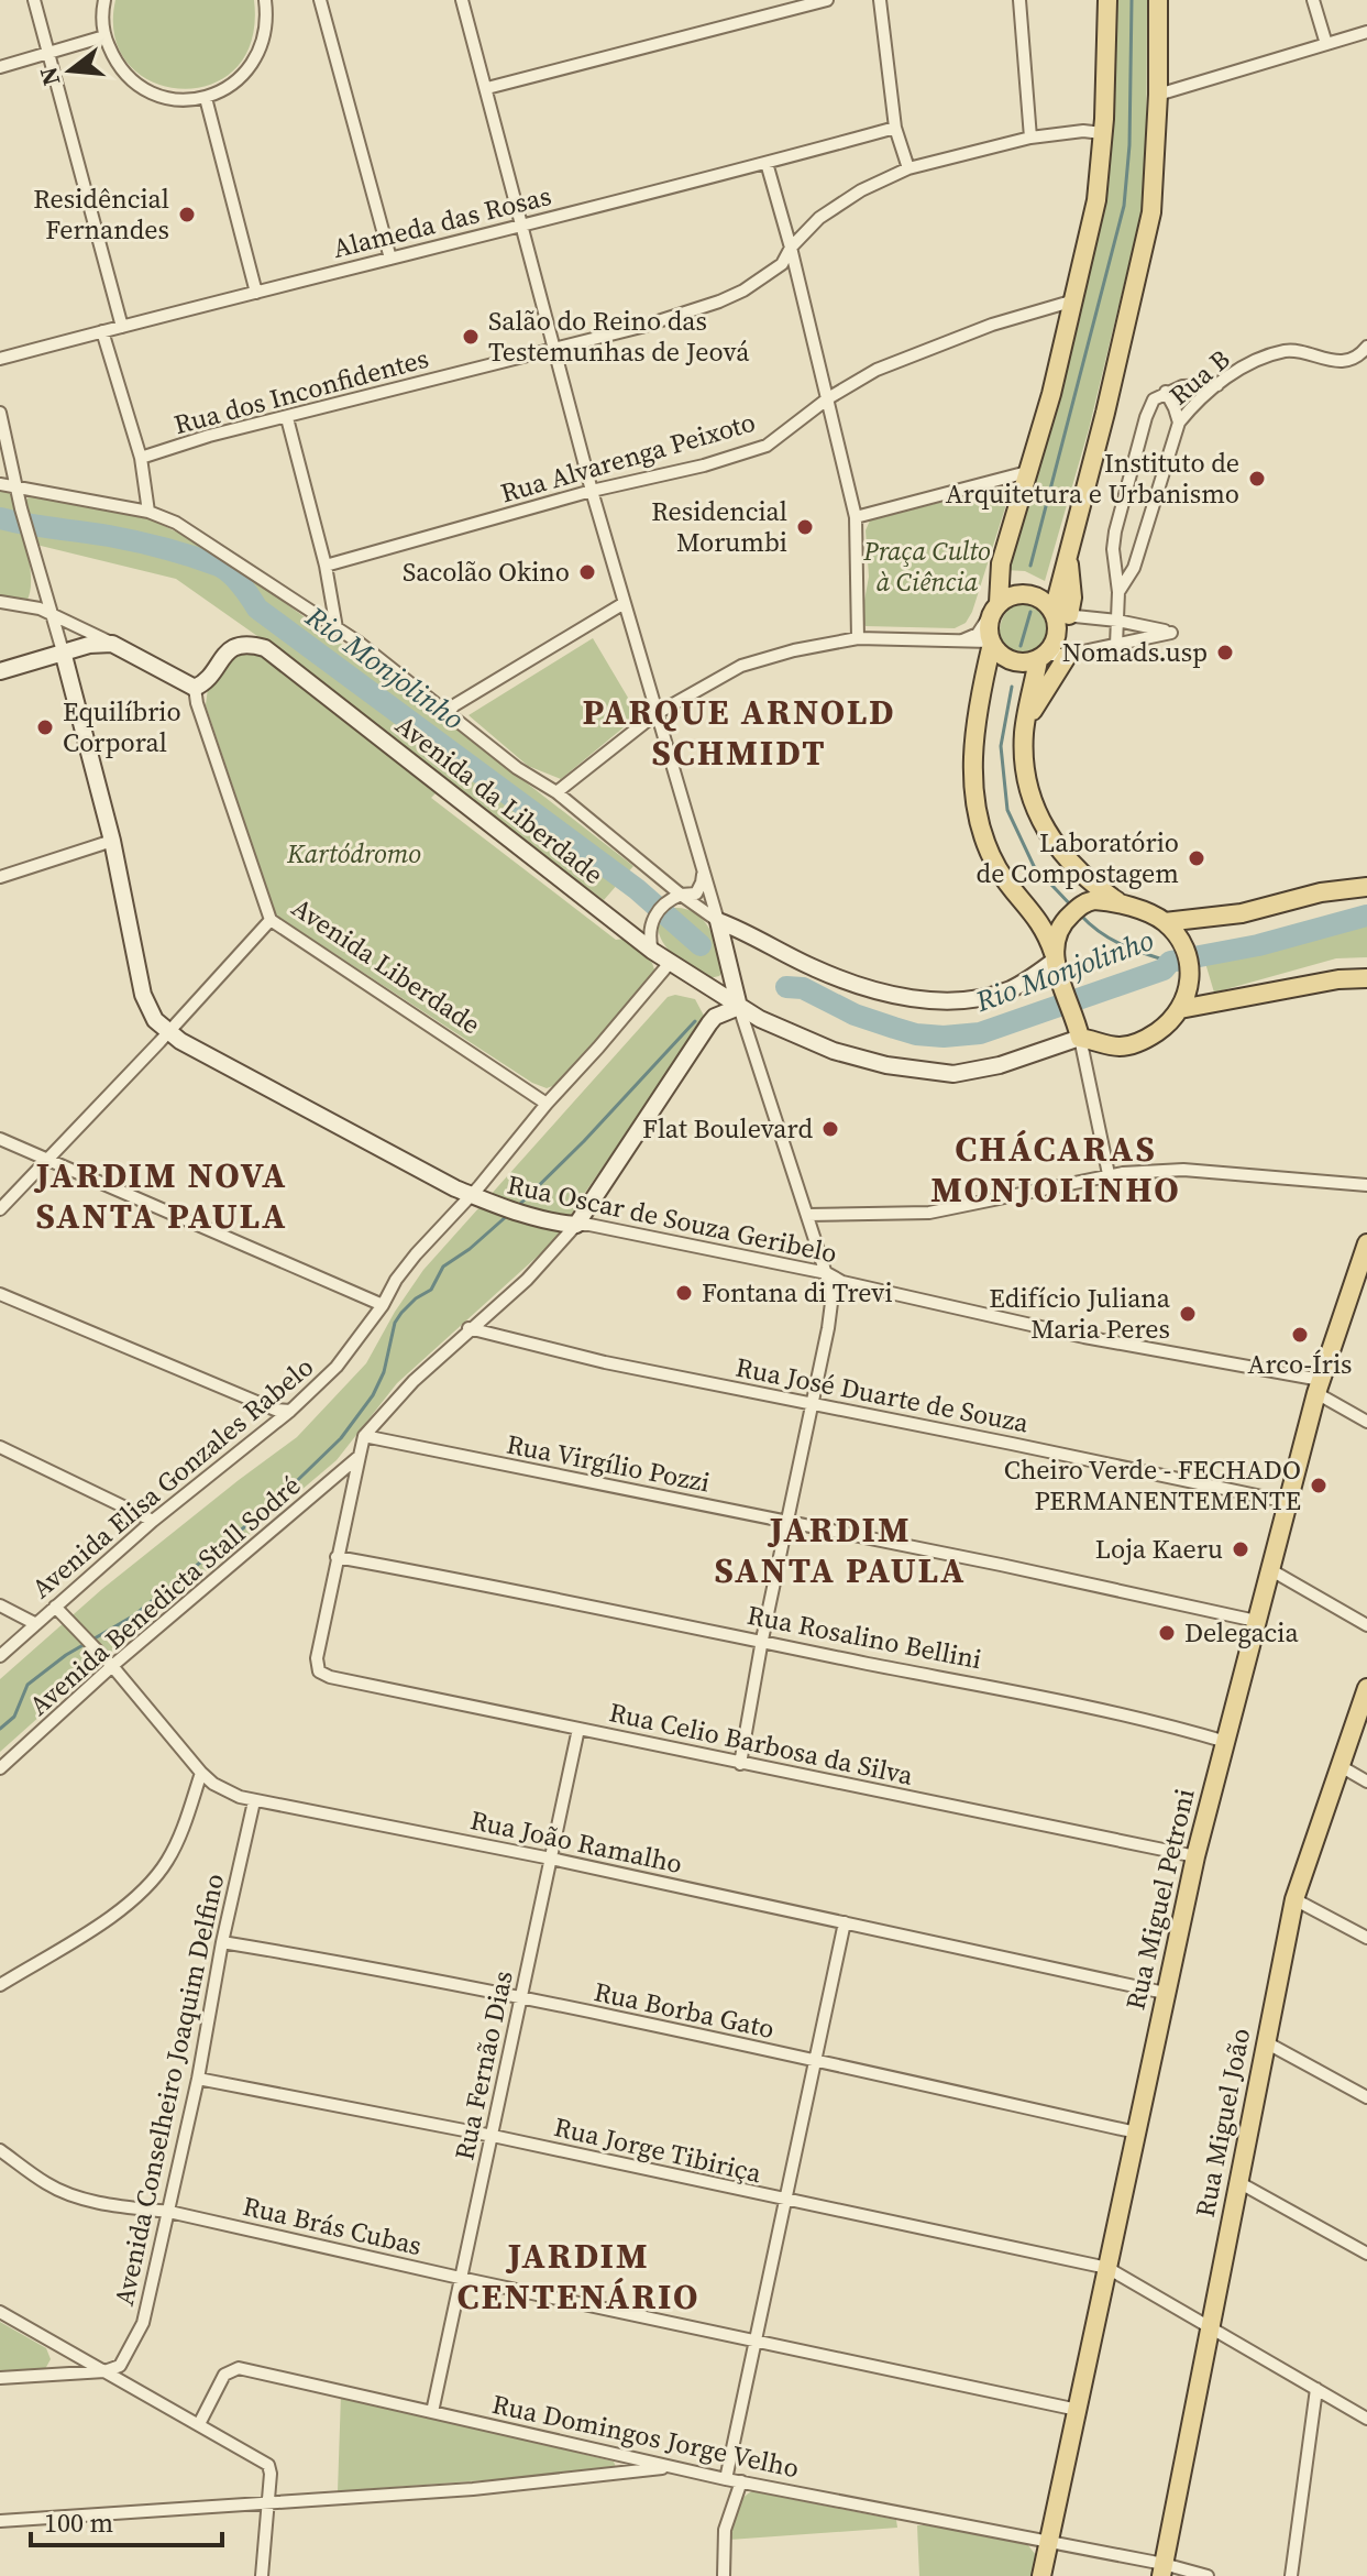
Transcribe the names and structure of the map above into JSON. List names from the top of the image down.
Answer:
{
  "streets": {
    "main road": ["Rua Miguel Petroni", "Rua Miguel João"],
    "street": [
      "Alameda das Rosas",
      "Rua B",
      "Rua dos Inconfidentes",
      "Rua Alvarenga Peixoto",
      "Avenida da Liberdade",
      "Avenida Liberdade",
      "Rua Oscar de Souza Geribelo",
      "Rua José Duarte de Souza",
      "Rua Virgílio Pozzi",
      "Avenida Elisa Gonzales Rabelo",
      "Avenida Benedicta Stall Sodré",
      "Rua Rosalino Bellini",
      "Rua Celio Barbosa da Silva",
      "Rua João Ramalho",
      "Rua Borba Gato",
      "Rua Fernão Dias",
      "Avenida Conselheiro Joaquim Delfino",
      "Rua Jorge Tibiriça",
      "Rua Brás Cubas",
      "Rua Domingos Jorge Velho"
    ]
  },
  "crossings": [
    ["Avenida da Liberdade", "Avenida Liberdade"],
    ["Avenida da Liberdade", "Avenida Elisa Gonzales Rabelo"],
    ["Avenida Liberdade", "Avenida Elisa Gonzales Rabelo"],
    ["Rua Oscar de Souza Geribelo", "Avenida Elisa Gonzales Rabelo"],
    ["Rua Oscar de Souza Geribelo", "Rua Miguel Petroni"],
    ["Rua José Duarte de Souza", "Rua Miguel Petroni"],
    ["Rua Virgílio Pozzi", "Rua Miguel Petroni"],
    ["Avenida Elisa Gonzales Rabelo", "Rua João Ramalho"],
    ["Avenida Benedicta Stall Sodré", "Rua João Ramalho"],
    ["Rua Rosalino Bellini", "Rua Celio Barbosa da Silva"],
    ["Rua Rosalino Bellini", "Rua Miguel Petroni"],
    ["Rua Celio Barbosa da Silva", "Rua Miguel Petroni"],
    ["Rua Celio Barbosa da Silva", "Rua Fernão Dias"],
    ["Rua João Ramalho", "Rua Miguel Petroni"],
    ["Rua João Ramalho", "Rua Fernão Dias"],
    ["Rua João Ramalho", "Avenida Conselheiro Joaquim Delfino"],
    ["Rua Miguel Petroni", "Rua Borba Gato"],
    ["Rua Miguel Petroni", "Rua Jorge Tibiriça"],
    ["Rua Miguel Petroni", "Rua Brás Cubas"],
    ["Rua Miguel Petroni", "Rua Domingos Jorge Velho"],
    ["Rua Borba Gato", "Rua Fernão Dias"],
    ["Rua Borba Gato", "Avenida Conselheiro Joaquim Delfino"],
    ["Rua Fernão Dias", "Rua Jorge Tibiriça"],
    ["Rua Fernão Dias", "Rua Brás Cubas"],
    ["Rua Fernão Dias", "Rua Domingos Jorge Velho"],
    ["Avenida Conselheiro Joaquim Delfino", "Rua Jorge Tibiriça"],
    ["Avenida Conselheiro Joaquim Delfino", "Rua Brás Cubas"],
    ["Rua Miguel João", "Rua Jorge Tibiriça"],
    ["Rua Miguel João", "Rua Domingos Jorge Velho"]
  ],
  "districts": [
    "PARQUE ARNOLD SCHMIDT",
    "CHÁCARAS MONJOLINHO",
    "JARDIM NOVA SANTA PAULA",
    "JARDIM SANTA PAULA",
    "JARDIM CENTENÁRIO"
  ],
  "water": ["Rio Monjolinho"],
  "parks": ["Praça Culto à Ciência", "Kartódromo"],
  "places": [
    "Residêncial Fernandes",
    "Salão do Reino das Testemunhas de Jeová",
    "Instituto de Arquitetura e Urbanismo",
    "Residencial Morumbi",
    "Sacolão Okino",
    "Nomads.usp",
    "Equilíbrio Corporal",
    "Laboratório de Compostagem",
    "Flat Boulevard",
    "Fontana di Trevi",
    "Edifício Juliana Maria Peres",
    "Arco-Íris",
    "Cheiro Verde - FECHADO PERMANENTEMENTE",
    "Loja Kaeru",
    "Delegacia"
  ],
  "scale_bar": "100 m",
  "north": "left"
}
